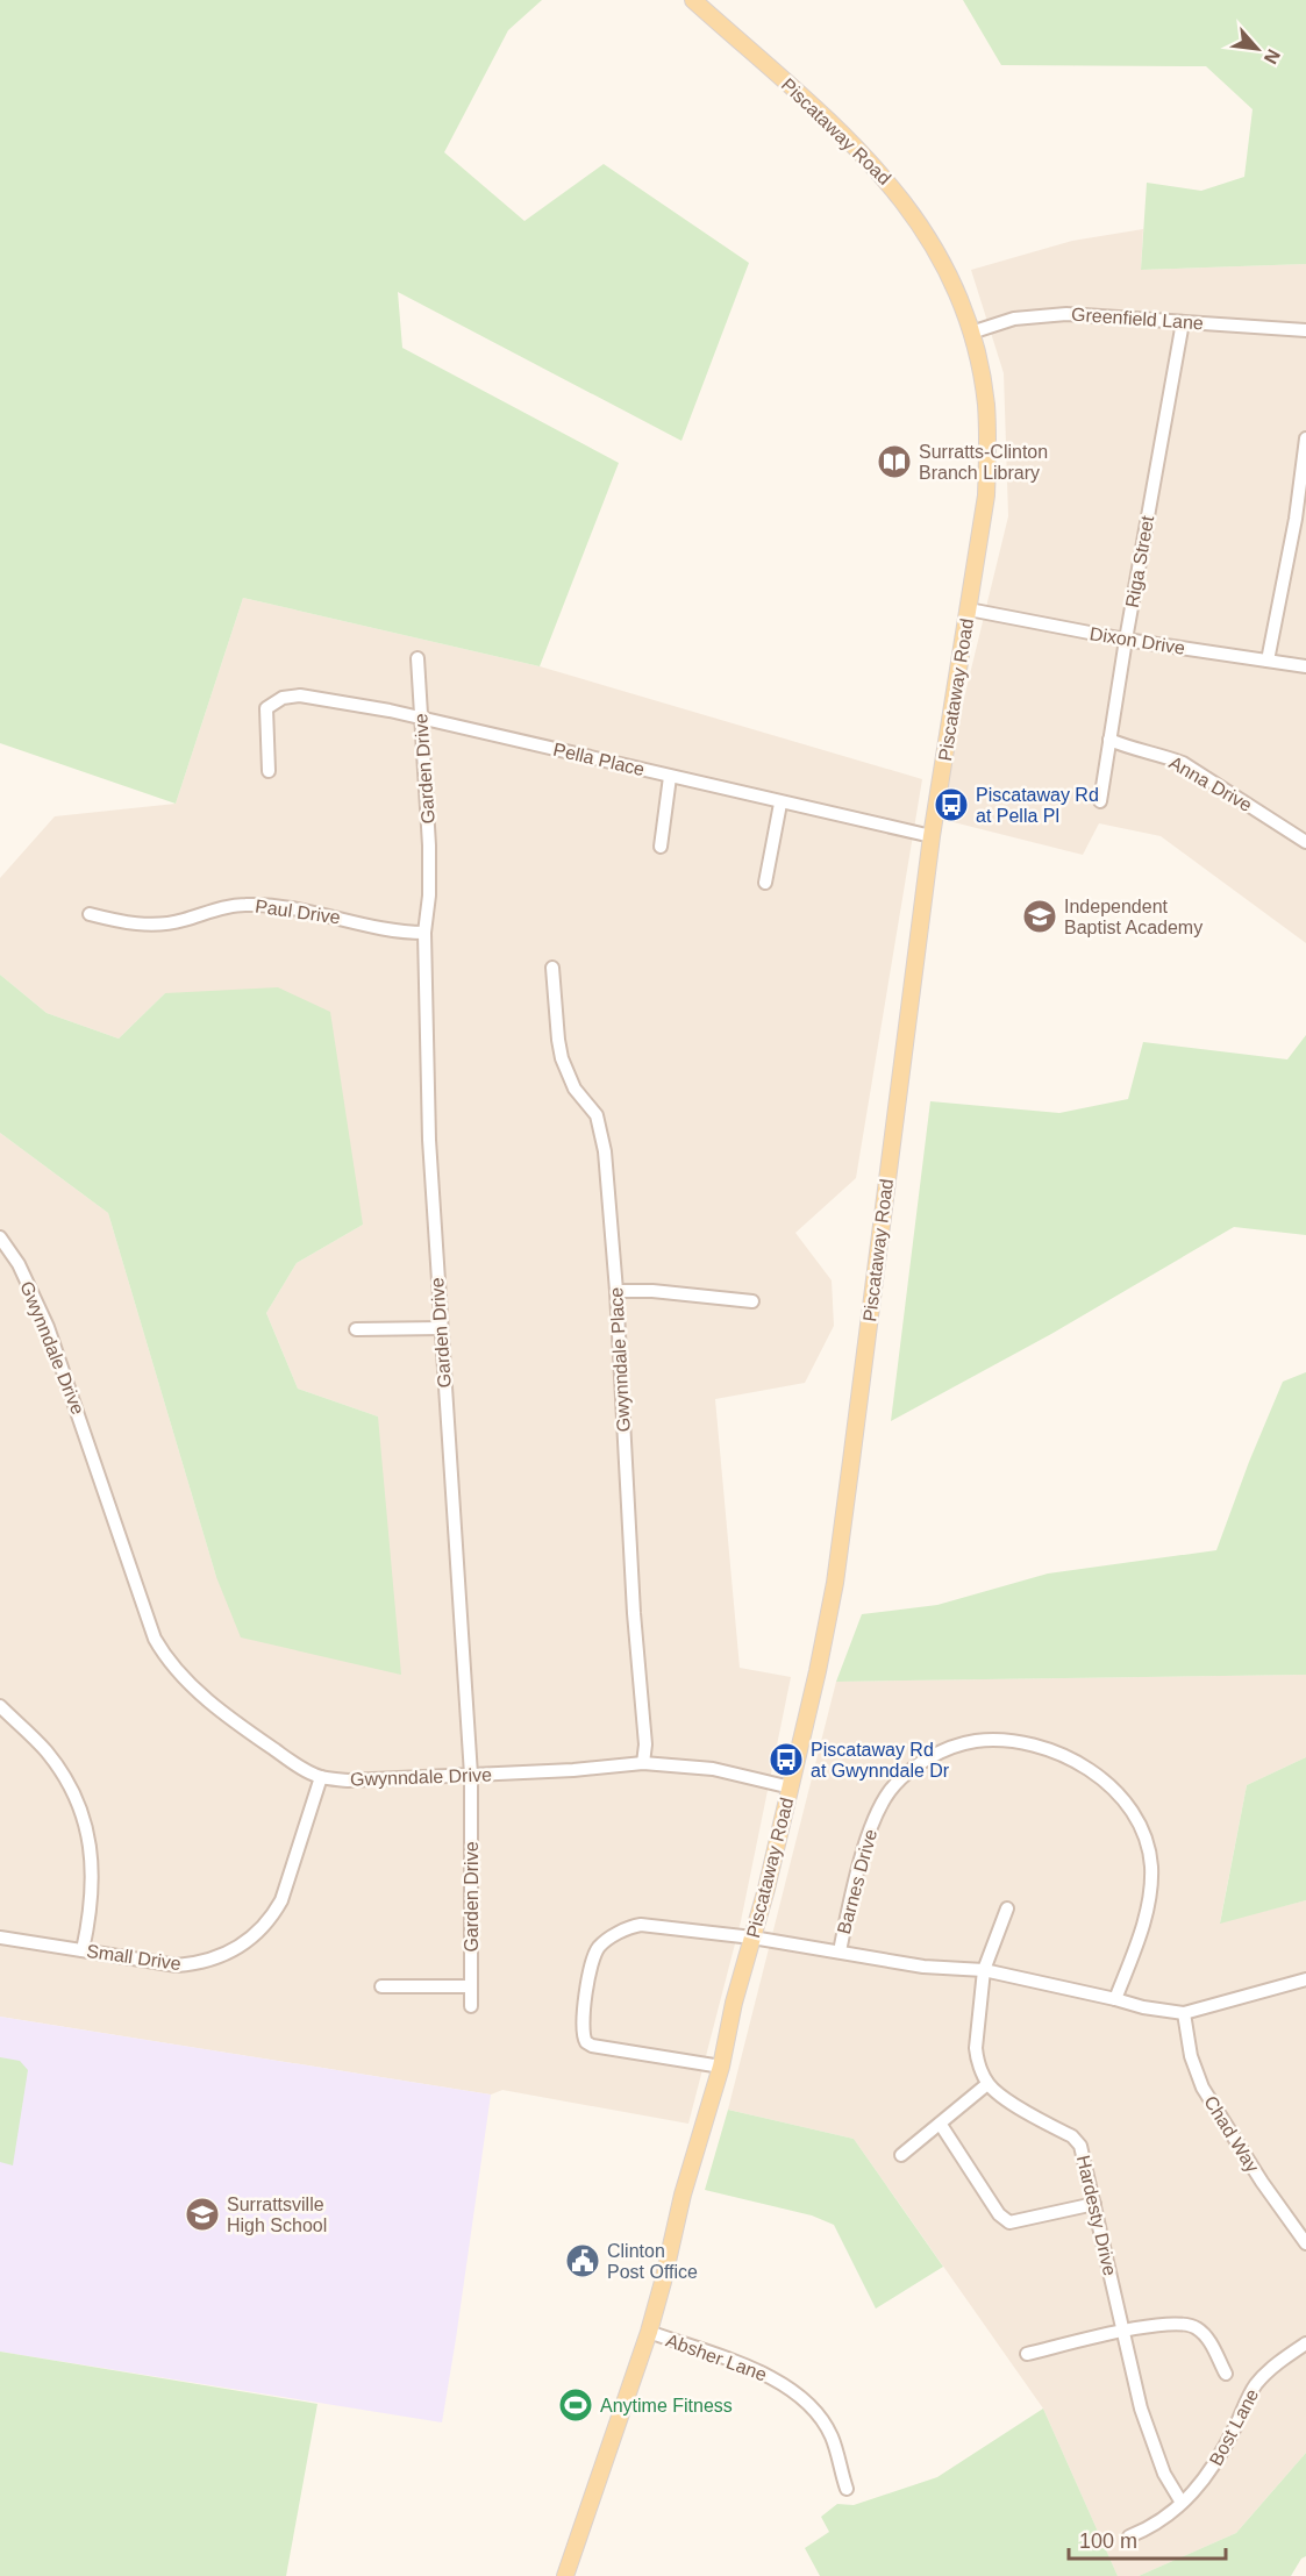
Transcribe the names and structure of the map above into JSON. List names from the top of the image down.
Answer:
{
  "streets": {
    "main road": ["Piscataway Road"],
    "street": [
      "Greenfield Lane",
      "Riga Street",
      "Dixon Drive",
      "Pella Place",
      "Garden Drive",
      "Anna Drive",
      "Paul Drive",
      "Gwynndale Drive",
      "Gwynndale Place",
      "Barnes Drive",
      "Small Drive",
      "Chad Way",
      "Hardesty Drive",
      "Absher Lane",
      "Bost Lane"
    ]
  },
  "crossings": [
    ["Piscataway Road", "Greenfield Lane"],
    ["Piscataway Road", "Dixon Drive"],
    ["Piscataway Road", "Pella Place"],
    ["Piscataway Road", "Gwynndale Drive"],
    ["Piscataway Road", "Absher Lane"],
    ["Greenfield Lane", "Riga Street"],
    ["Riga Street", "Dixon Drive"],
    ["Riga Street", "Anna Drive"],
    ["Pella Place", "Garden Drive"],
    ["Garden Drive", "Paul Drive"],
    ["Garden Drive", "Gwynndale Drive"],
    ["Gwynndale Drive", "Gwynndale Place"],
    ["Gwynndale Drive", "Small Drive"],
    ["Hardesty Drive", "Bost Lane"]
  ],
  "places": {
    "library": ["Surratts-Clinton Branch Library"],
    "bus stop": ["Piscataway Rd at Pella Pl", "Piscataway Rd at Gwynndale Dr"],
    "school or university": ["Independent Baptist Academy", "Surrattsville High School"],
    "public building": ["Clinton Post Office"],
    "sports": ["Anytime Fitness"]
  },
  "scale_bar": "100 m",
  "north": "bottom right"
}
